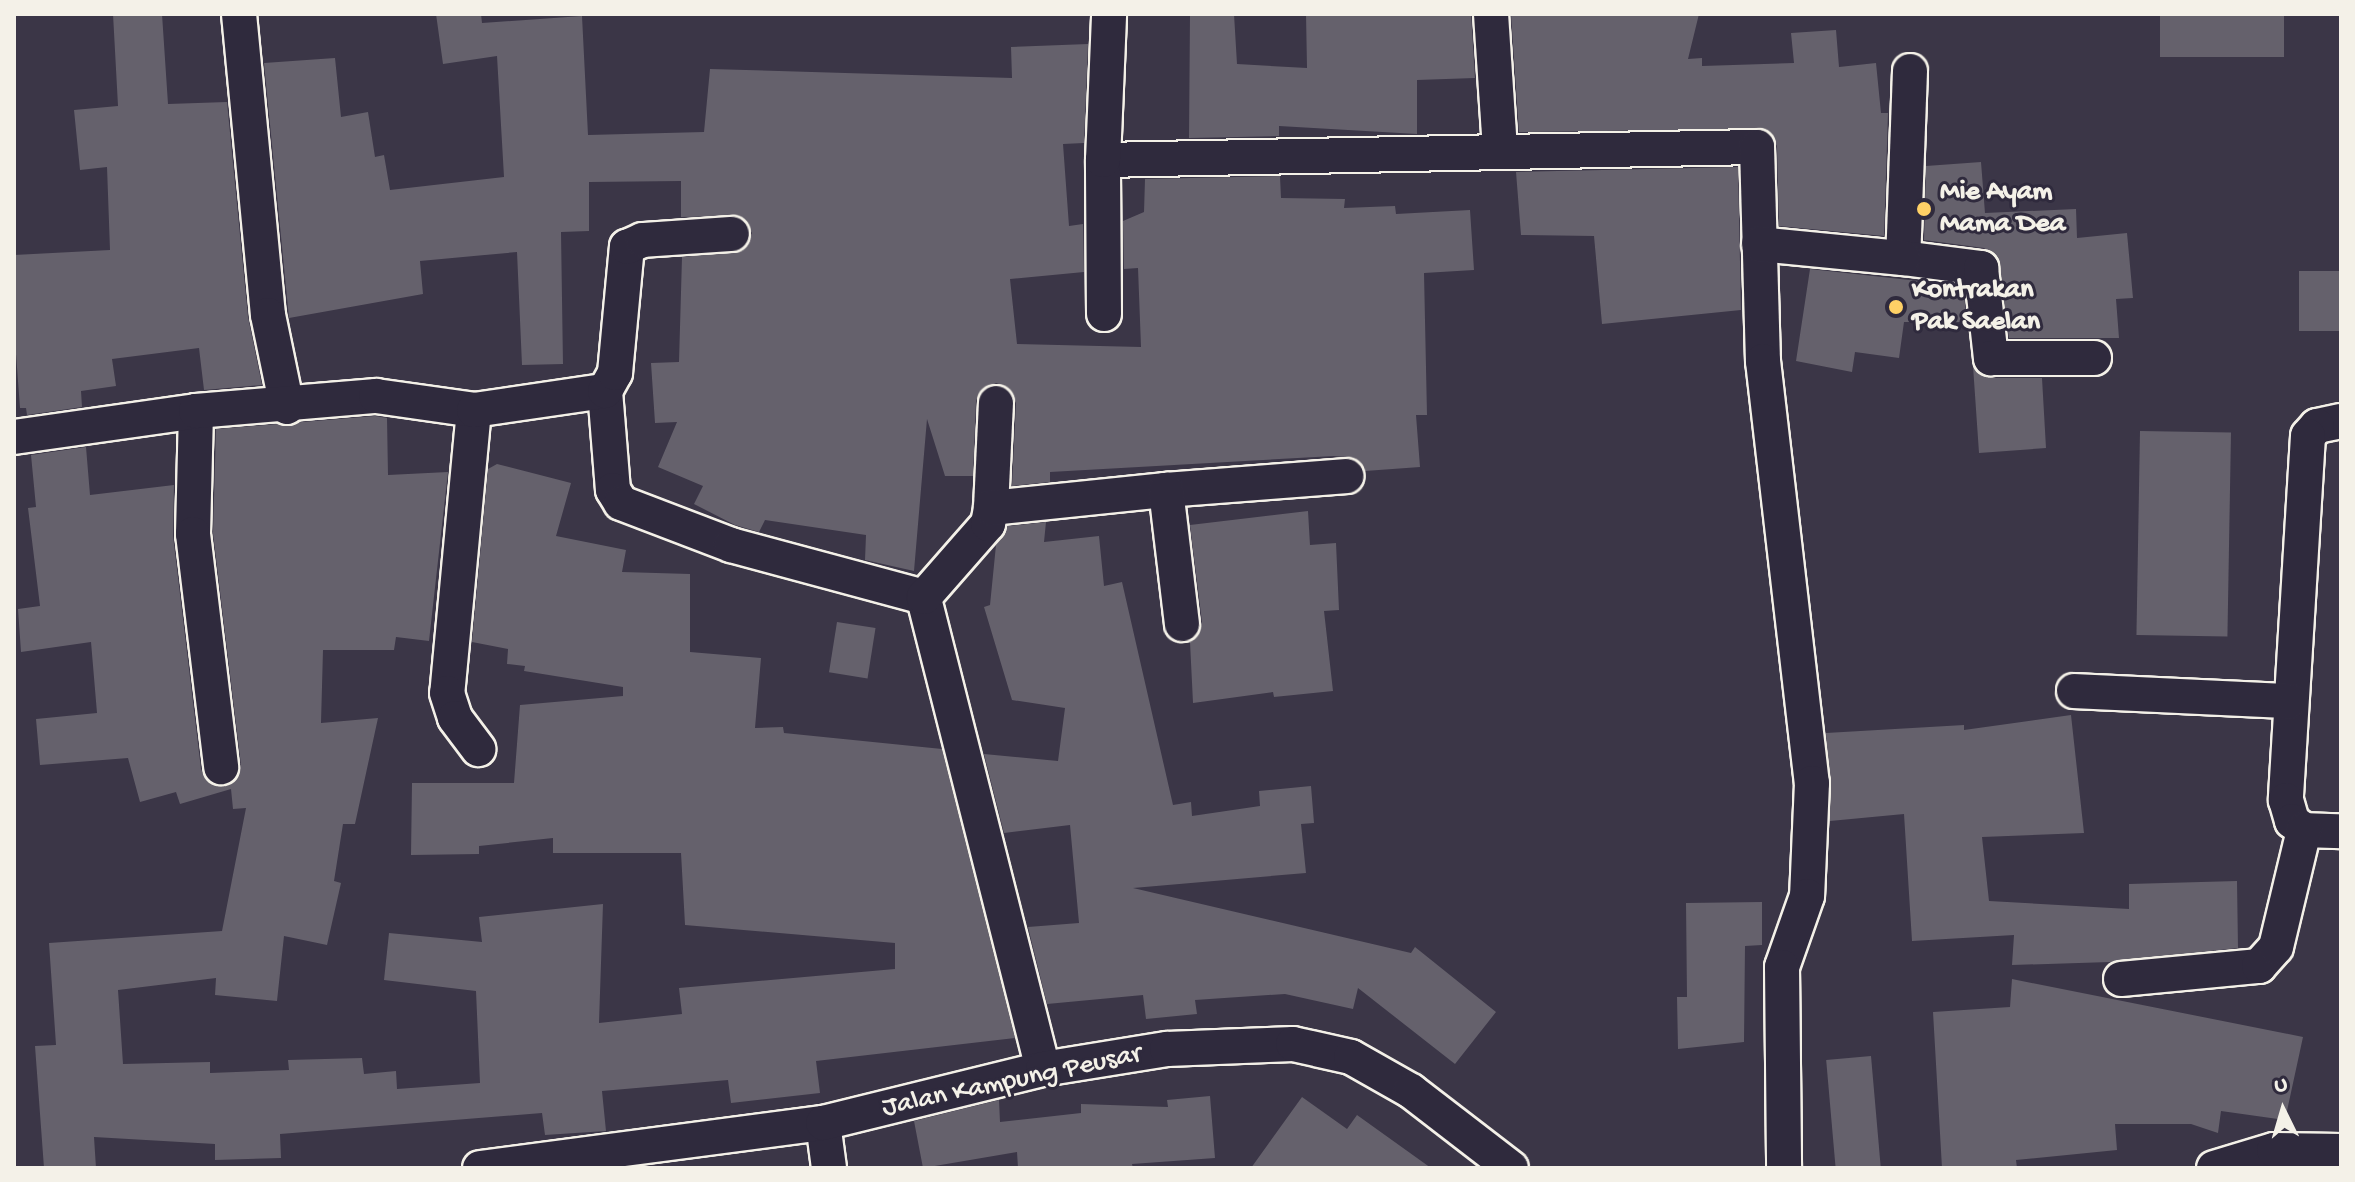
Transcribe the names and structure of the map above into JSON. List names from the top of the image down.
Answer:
{
  "streets": {
    "street": ["Jalan Kampung Peusar"]
  },
  "places": ["Mie Ayam Mama Dea", "Kontrakan Pak Saelan"],
  "north": "top"
}
